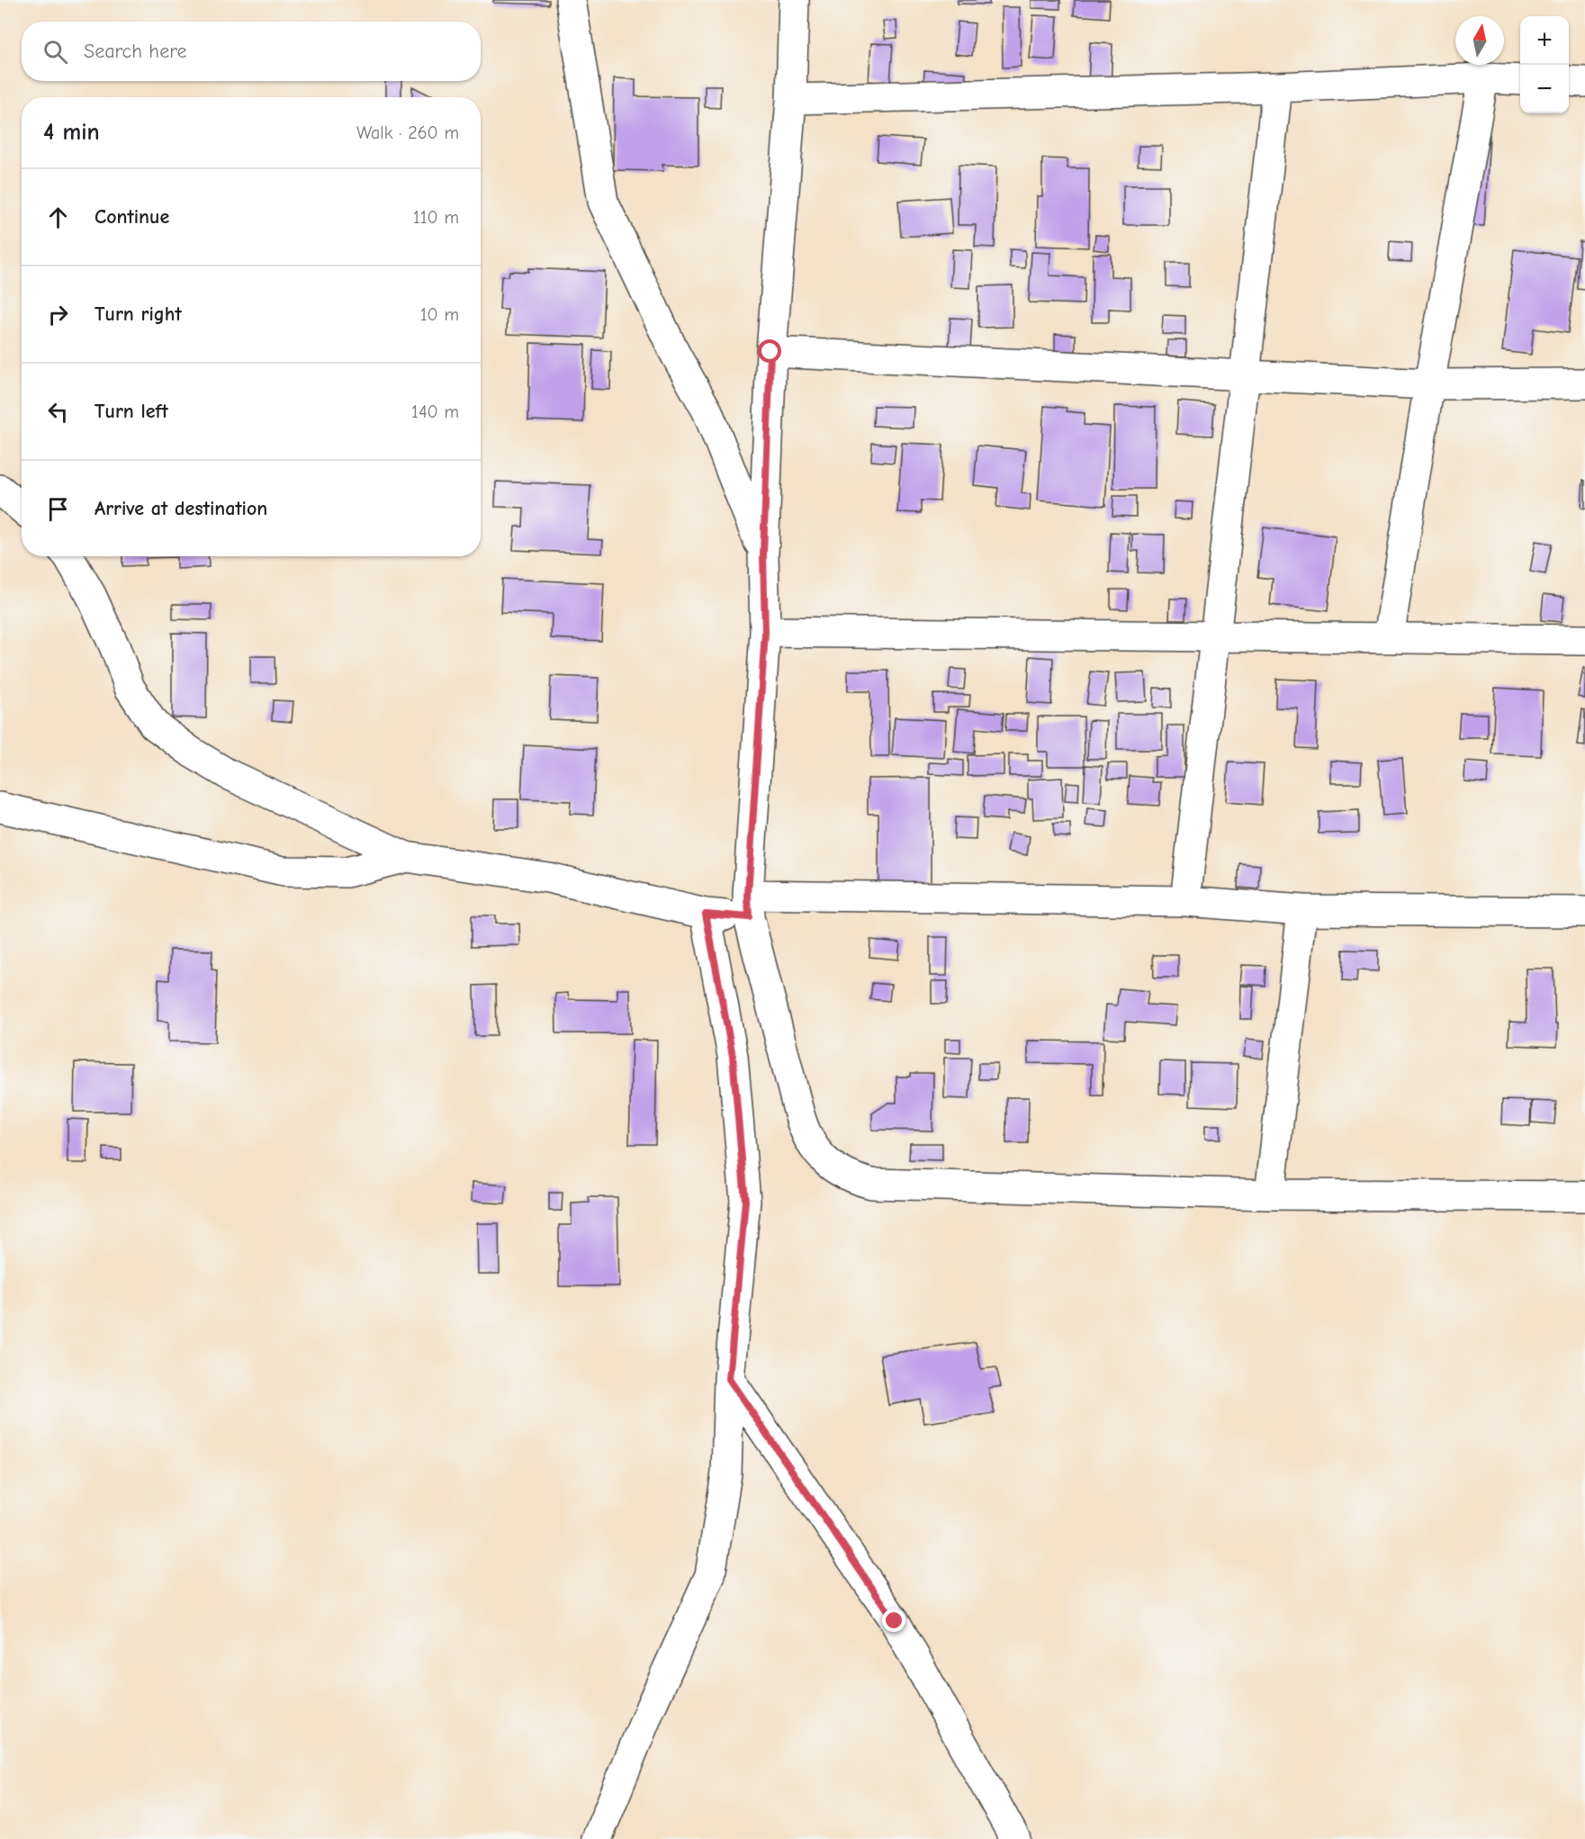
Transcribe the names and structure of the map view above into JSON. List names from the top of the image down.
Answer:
{
  "north": "top",
  "page": {
    "map_buttons": ["+", "−"],
    "search": "Search here",
    "heading": ["4 min", "Walk · 260 m"],
    "list": [
      ["Continue", "110 m"],
      ["Turn right", "10 m"],
      ["Turn left", "140 m"],
      "Arrive at destination"
    ]
  }
}
